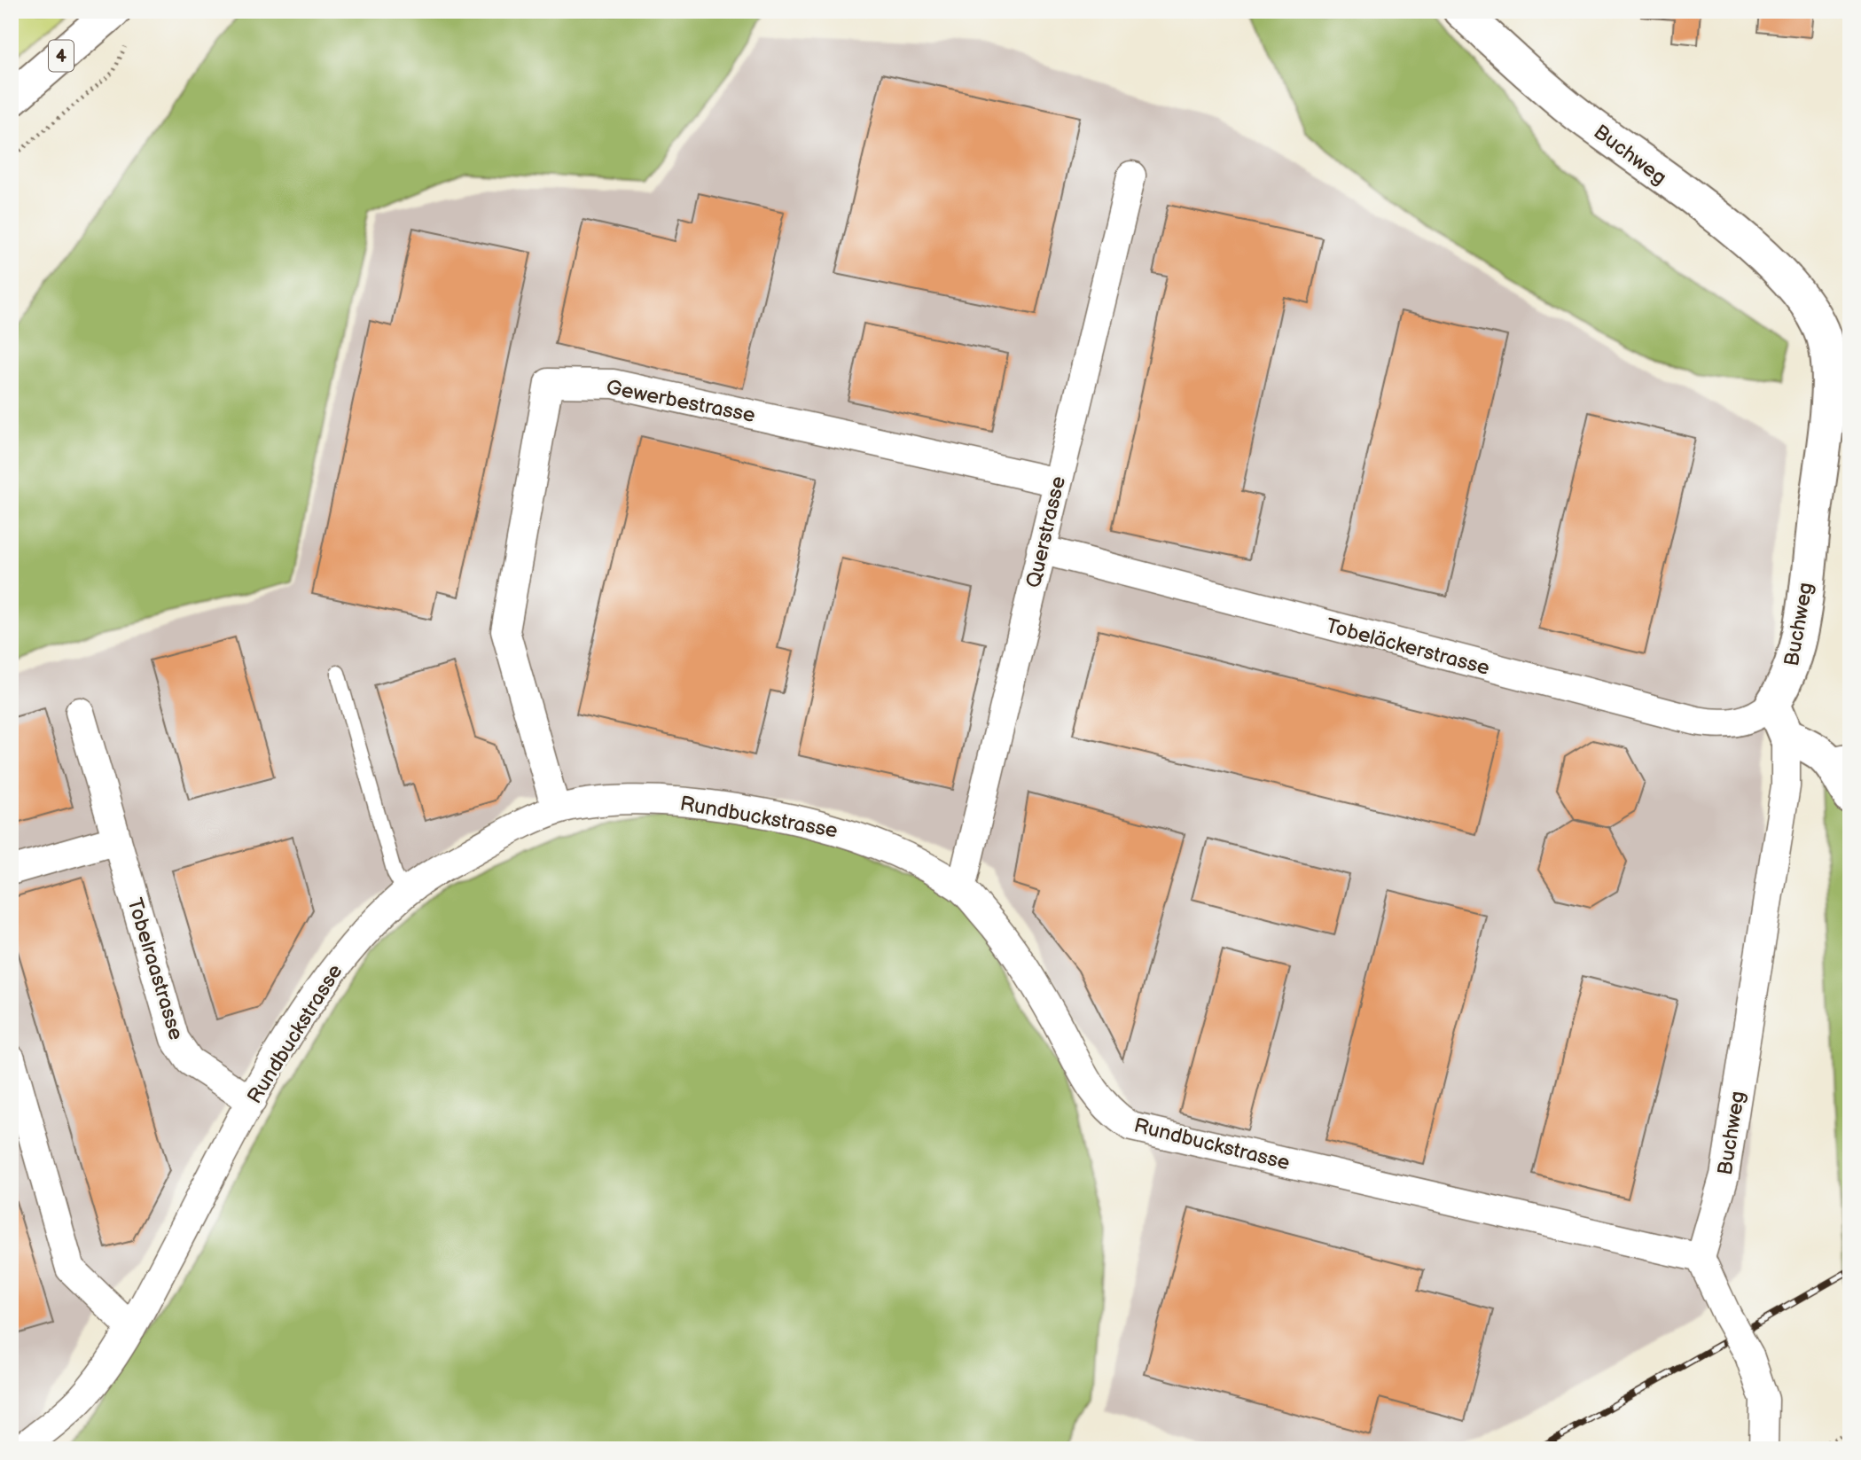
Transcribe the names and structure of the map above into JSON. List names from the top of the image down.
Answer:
{
  "streets": {
    "street": [
      "4",
      "Buchweg",
      "Gewerbestrasse",
      "Querstrasse",
      "Tobeläckerstrasse",
      "Rundbuckstrasse",
      "Tobelraastrasse"
    ]
  },
  "crossings": [
    ["Buchweg", "Tobeläckerstrasse"],
    ["Buchweg", "Rundbuckstrasse"],
    ["Gewerbestrasse", "Querstrasse"],
    ["Gewerbestrasse", "Rundbuckstrasse"],
    ["Querstrasse", "Tobeläckerstrasse"],
    ["Querstrasse", "Rundbuckstrasse"],
    ["Rundbuckstrasse", "Tobelraastrasse"]
  ]
}
